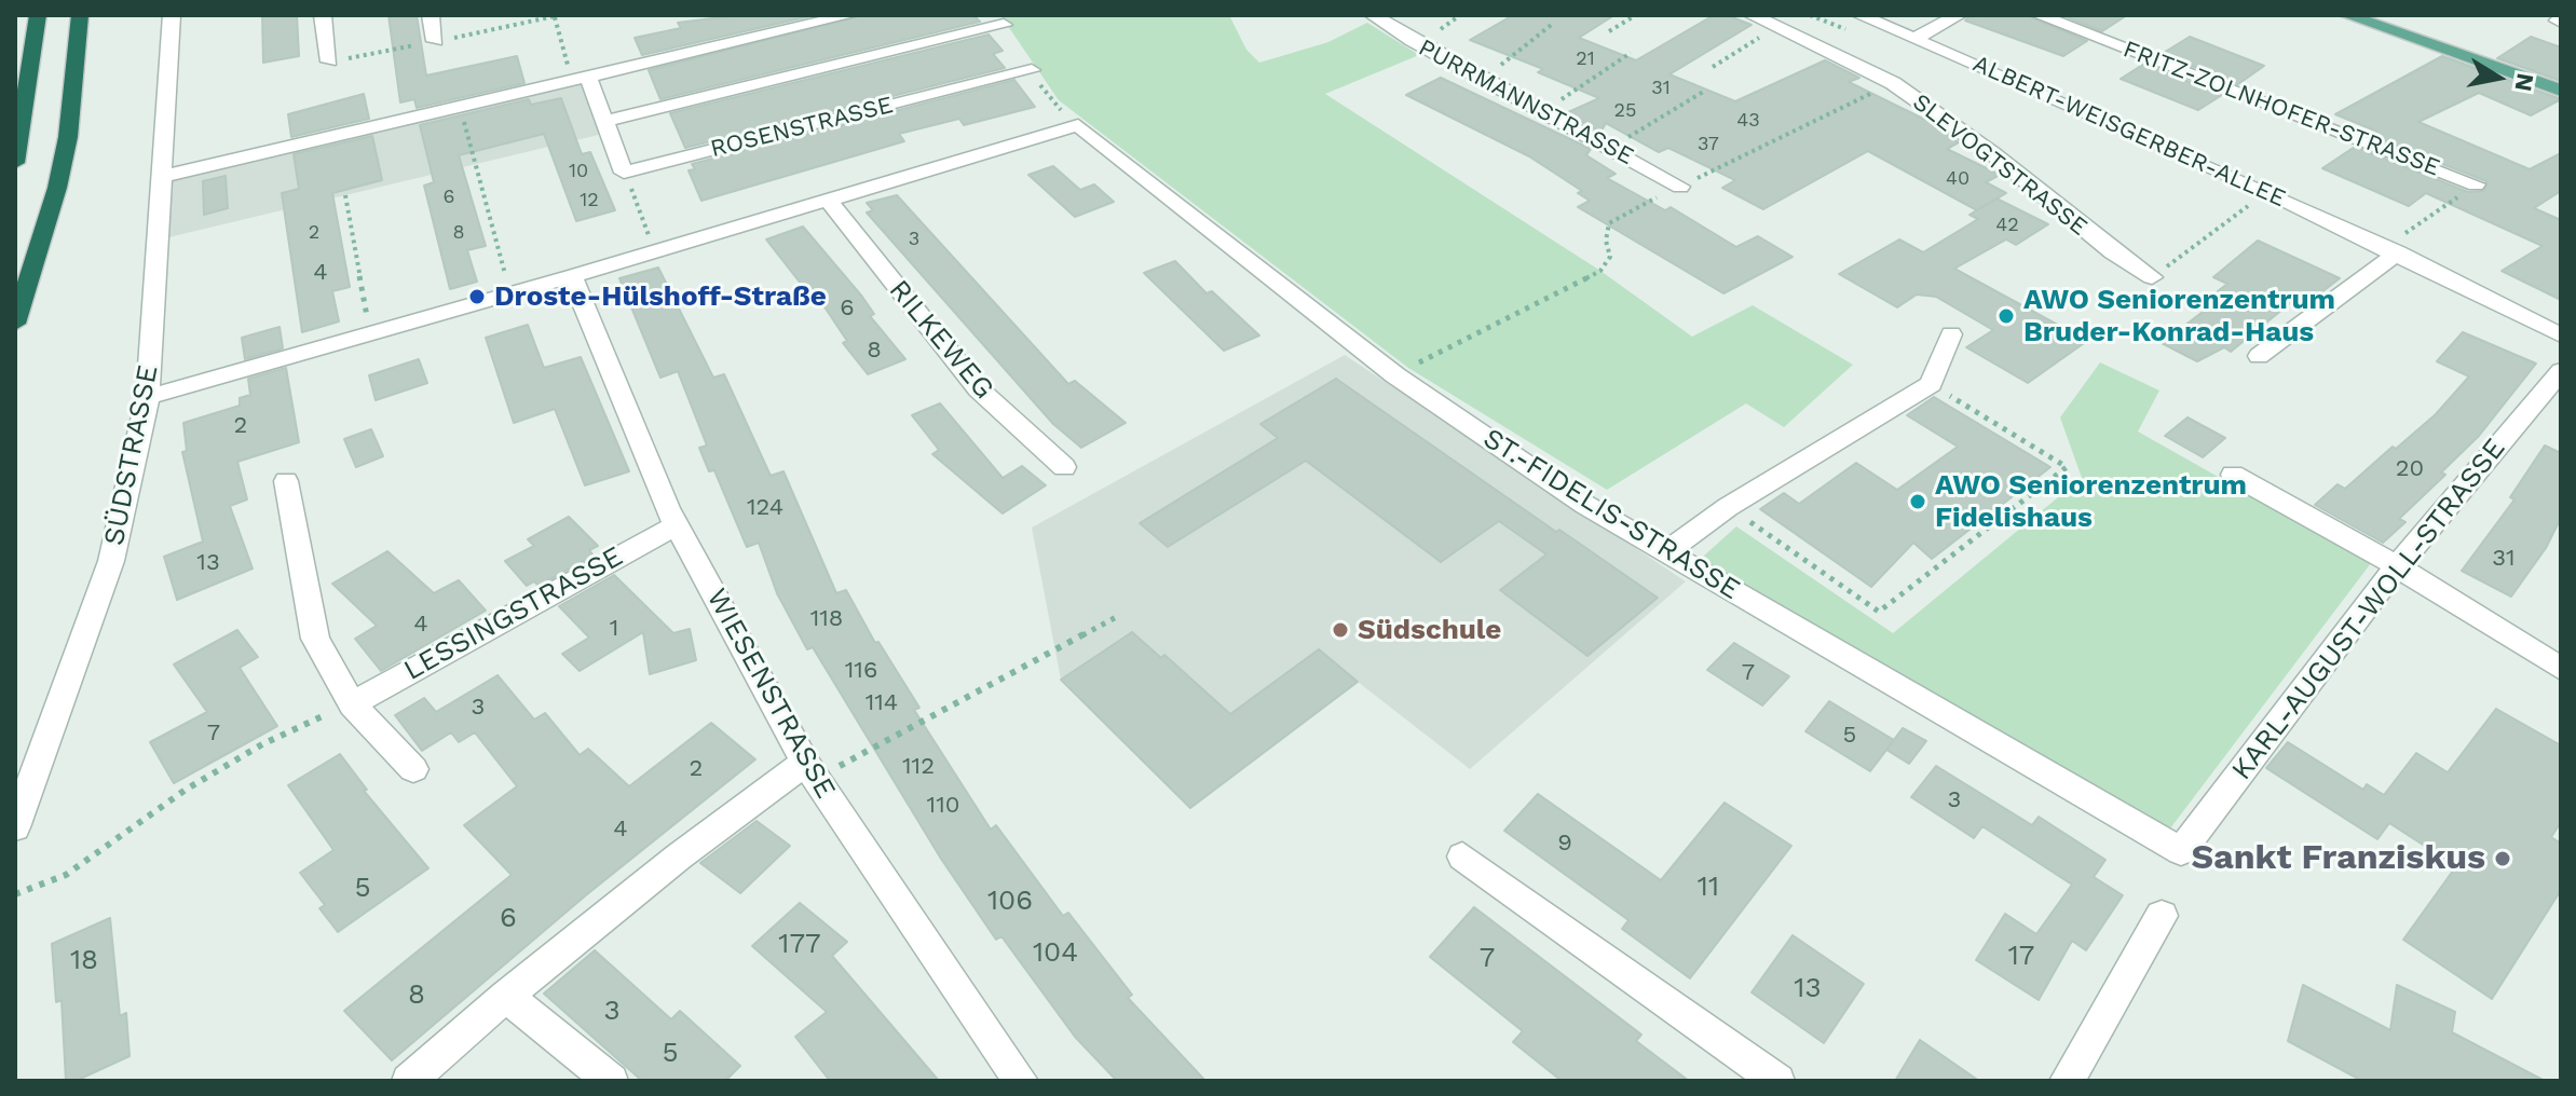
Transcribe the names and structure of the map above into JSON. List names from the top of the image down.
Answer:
{
  "streets": {
    "street": [
      "PURRMANNSTRASSE",
      "FRITZ-ZOLNHOFER-STRASSE",
      "ROSENSTRASSE",
      "ALBERT-WEISGERBER-ALLEE",
      "SLEVOGTSTRASSE",
      "RILKEWEG",
      "SÜDSTRASSE",
      "ST.-FIDELIS-STRASSE",
      "KARL-AUGUST-WOLL-STRASSE",
      "LESSINGSTRASSE",
      "WIESENSTRASSE"
    ]
  },
  "crossings": [
    ["RILKEWEG", "ST.-FIDELIS-STRASSE"],
    ["ST.-FIDELIS-STRASSE", "KARL-AUGUST-WOLL-STRASSE"],
    ["LESSINGSTRASSE", "WIESENSTRASSE"]
  ],
  "places": [
    "Droste-Hülshoff-Straße",
    "AWO Seniorenzentrum Bruder-Konrad-Haus",
    "AWO Seniorenzentrum Fidelishaus",
    "Südschule",
    "Sankt Franziskus"
  ],
  "house_numbers": [
    "21",
    "31",
    "25",
    "43",
    "37",
    "10",
    "40",
    "6",
    "12",
    "42",
    "2",
    "8",
    "3",
    "4",
    "6",
    "8",
    "2",
    "20",
    "124",
    "31",
    "13",
    "118",
    "4",
    "1",
    "116",
    "7",
    "114",
    "3",
    "7",
    "5",
    "112",
    "2",
    "3",
    "110",
    "4",
    "9",
    "11",
    "5",
    "106",
    "6",
    "177",
    "104",
    "17",
    "7",
    "18",
    "13",
    "8",
    "3",
    "5"
  ],
  "north": "right"
}
